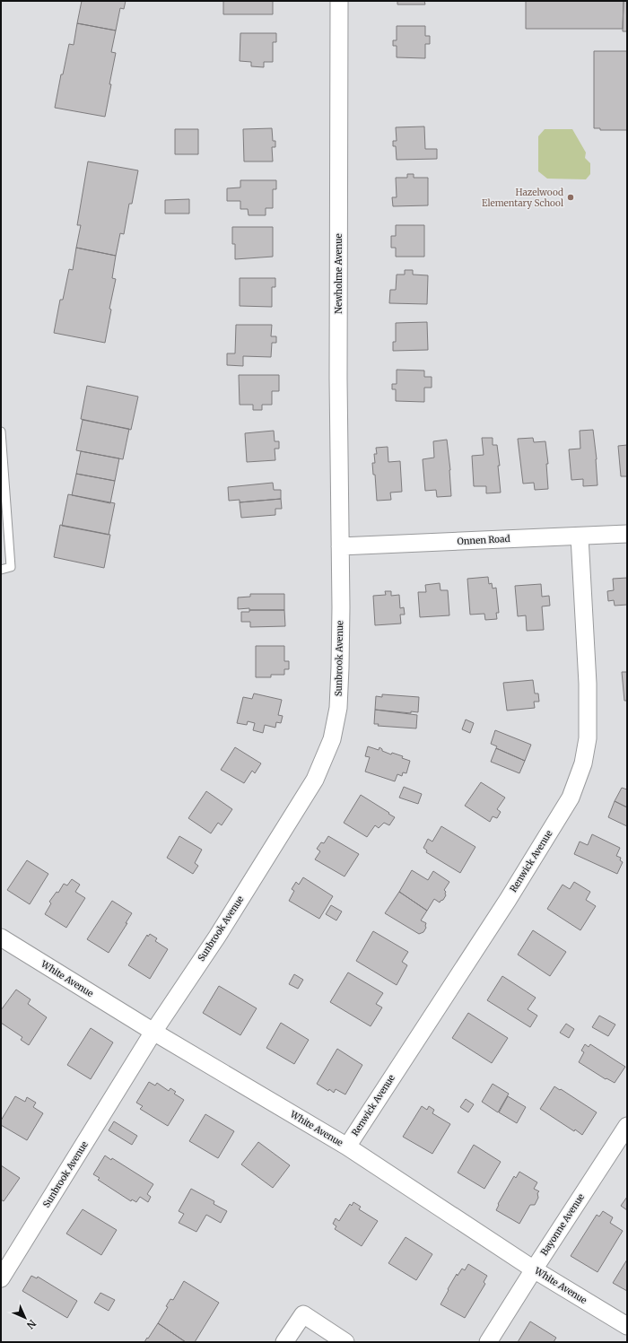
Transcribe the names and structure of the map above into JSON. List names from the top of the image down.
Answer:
{
  "streets": {
    "street": [
      "Newholme Avenue",
      "Onnen Road",
      "Sunbrook Avenue",
      "Renwick Avenue",
      "White Avenue",
      "Bayonne Avenue"
    ]
  },
  "crossings": [
    ["Newholme Avenue", "Onnen Road"],
    ["Newholme Avenue", "Sunbrook Avenue"],
    ["Onnen Road", "Sunbrook Avenue"],
    ["Onnen Road", "Renwick Avenue"],
    ["Sunbrook Avenue", "White Avenue"],
    ["Renwick Avenue", "White Avenue"],
    ["White Avenue", "Bayonne Avenue"]
  ],
  "places": ["Hazelwood Elementary School"],
  "north": "bottom right"
}
